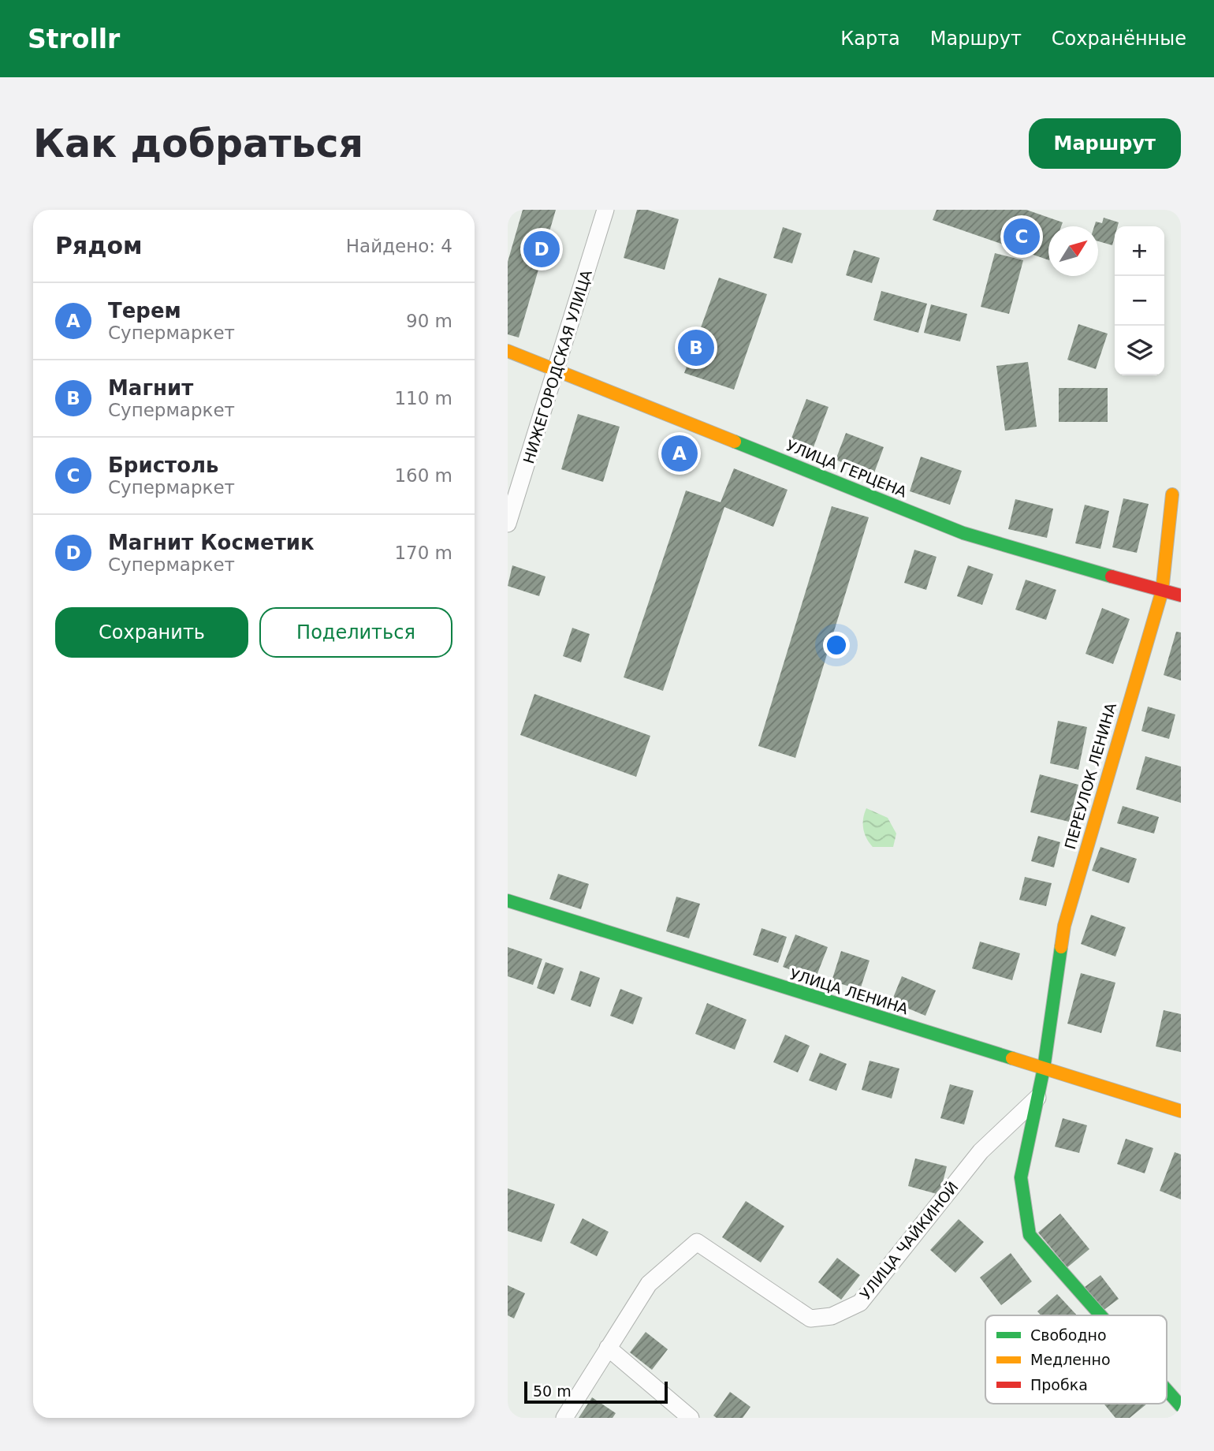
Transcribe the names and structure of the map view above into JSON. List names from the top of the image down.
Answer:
{
  "streets": {
    "street": [
      "НИЖЕГОРОДСКАЯ УЛИЦА",
      "УЛИЦА ГЕРЦЕНА",
      "ПЕРЕУЛОК ЛЕНИНА",
      "УЛИЦА ЛЕНИНА",
      "УЛИЦА ЧАЙКИНОЙ"
    ]
  },
  "crossings": [
    ["НИЖЕГОРОДСКАЯ УЛИЦА", "УЛИЦА ГЕРЦЕНА"],
    ["УЛИЦА ГЕРЦЕНА", "ПЕРЕУЛОК ЛЕНИНА"],
    ["ПЕРЕУЛОК ЛЕНИНА", "УЛИЦА ЛЕНИНА"],
    ["ПЕРЕУЛОК ЛЕНИНА", "УЛИЦА ЧАЙКИНОЙ"]
  ],
  "legend": ["Свободно", "Медленно", "Пробка"],
  "scale_bar": "50 m",
  "north": "top right",
  "page": {
    "header": "Strollr",
    "nav": ["Карта", "Маршрут", "Сохранённые"],
    "buttons": [
      "Маршрут",
      ["Сохранить", "Поделиться"]
    ],
    "title": "Как добраться",
    "heading": ["Рядом", "Найдено: 4"],
    "pins": [
      "C",
      "D",
      "B",
      "A"
    ],
    "map_buttons": ["+", "−"],
    "list": [
      {
        "mark": "A",
        "name": "Терем",
        "note": "Супермаркет",
        "value": "90 m"
      },
      {
        "mark": "B",
        "name": "Магнит",
        "note": "Супермаркет",
        "value": "110 m"
      },
      {
        "mark": "C",
        "name": "Бристоль",
        "note": "Супермаркет",
        "value": "160 m"
      },
      {
        "mark": "D",
        "name": "Магнит Косметик",
        "note": "Супермаркет",
        "value": "170 m"
      }
    ],
    "scale": "50 m"
  }
}
